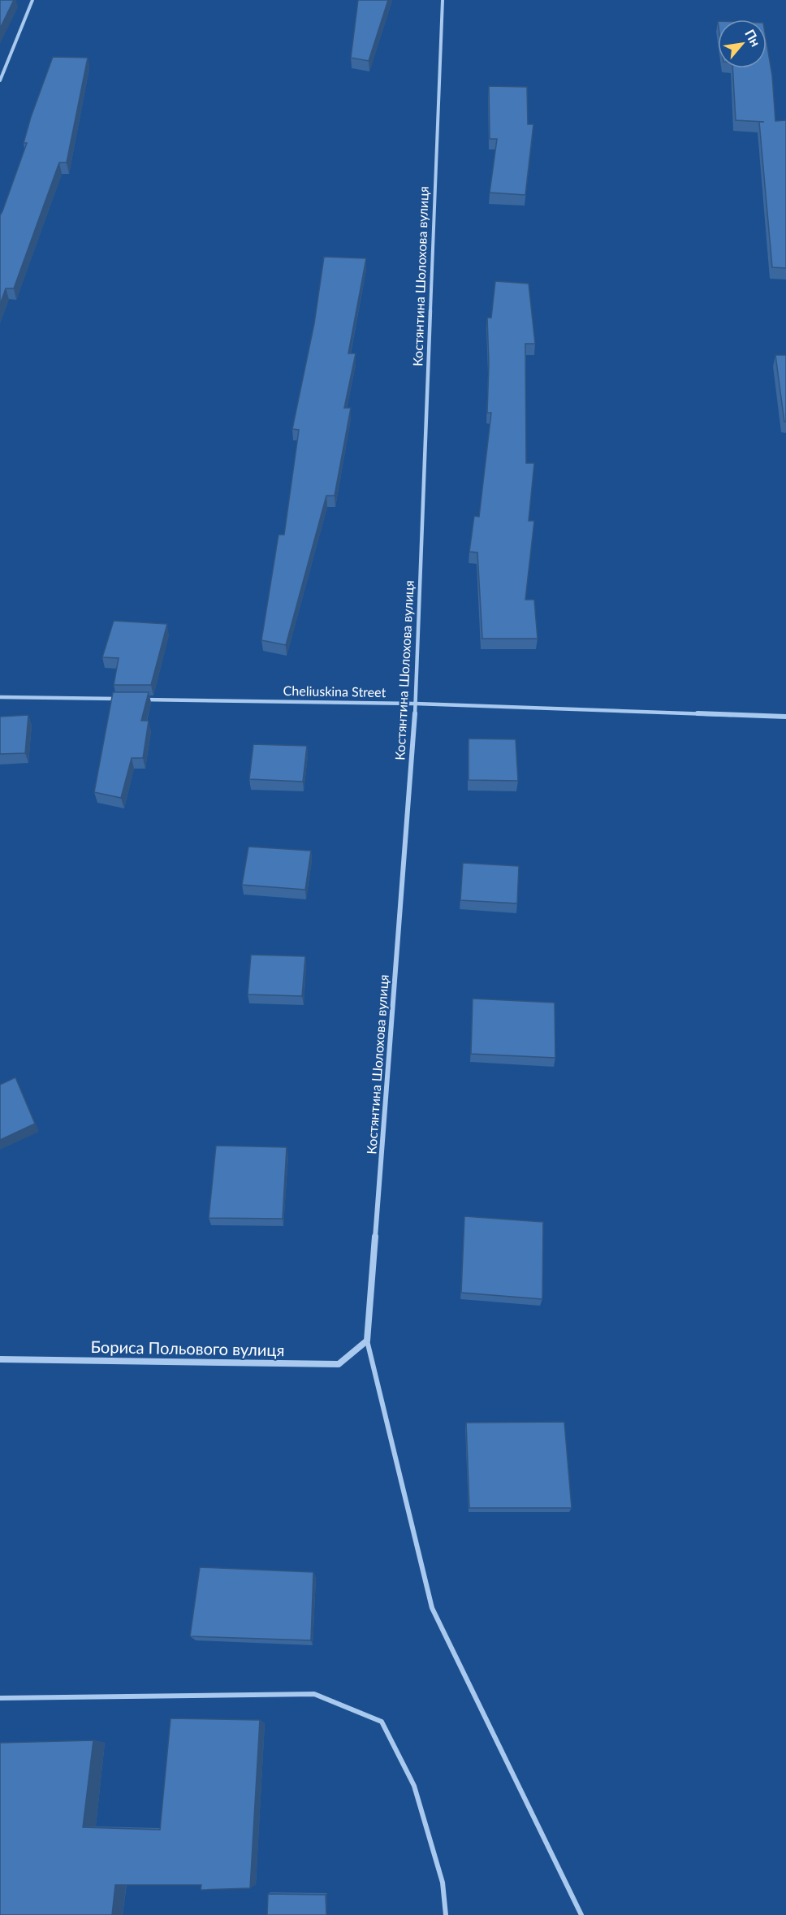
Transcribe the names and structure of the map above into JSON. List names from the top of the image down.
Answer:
{
  "streets": {
    "street": ["Костянтина Шолохова вулиця", "Cheliuskina Street", "Бориса Польового вулиця"]
  },
  "crossings": [
    ["Костянтина Шолохова вулиця", "Cheliuskina Street"],
    ["Костянтина Шолохова вулиця", "Бориса Польового вулиця"]
  ],
  "north": "top right"
}
